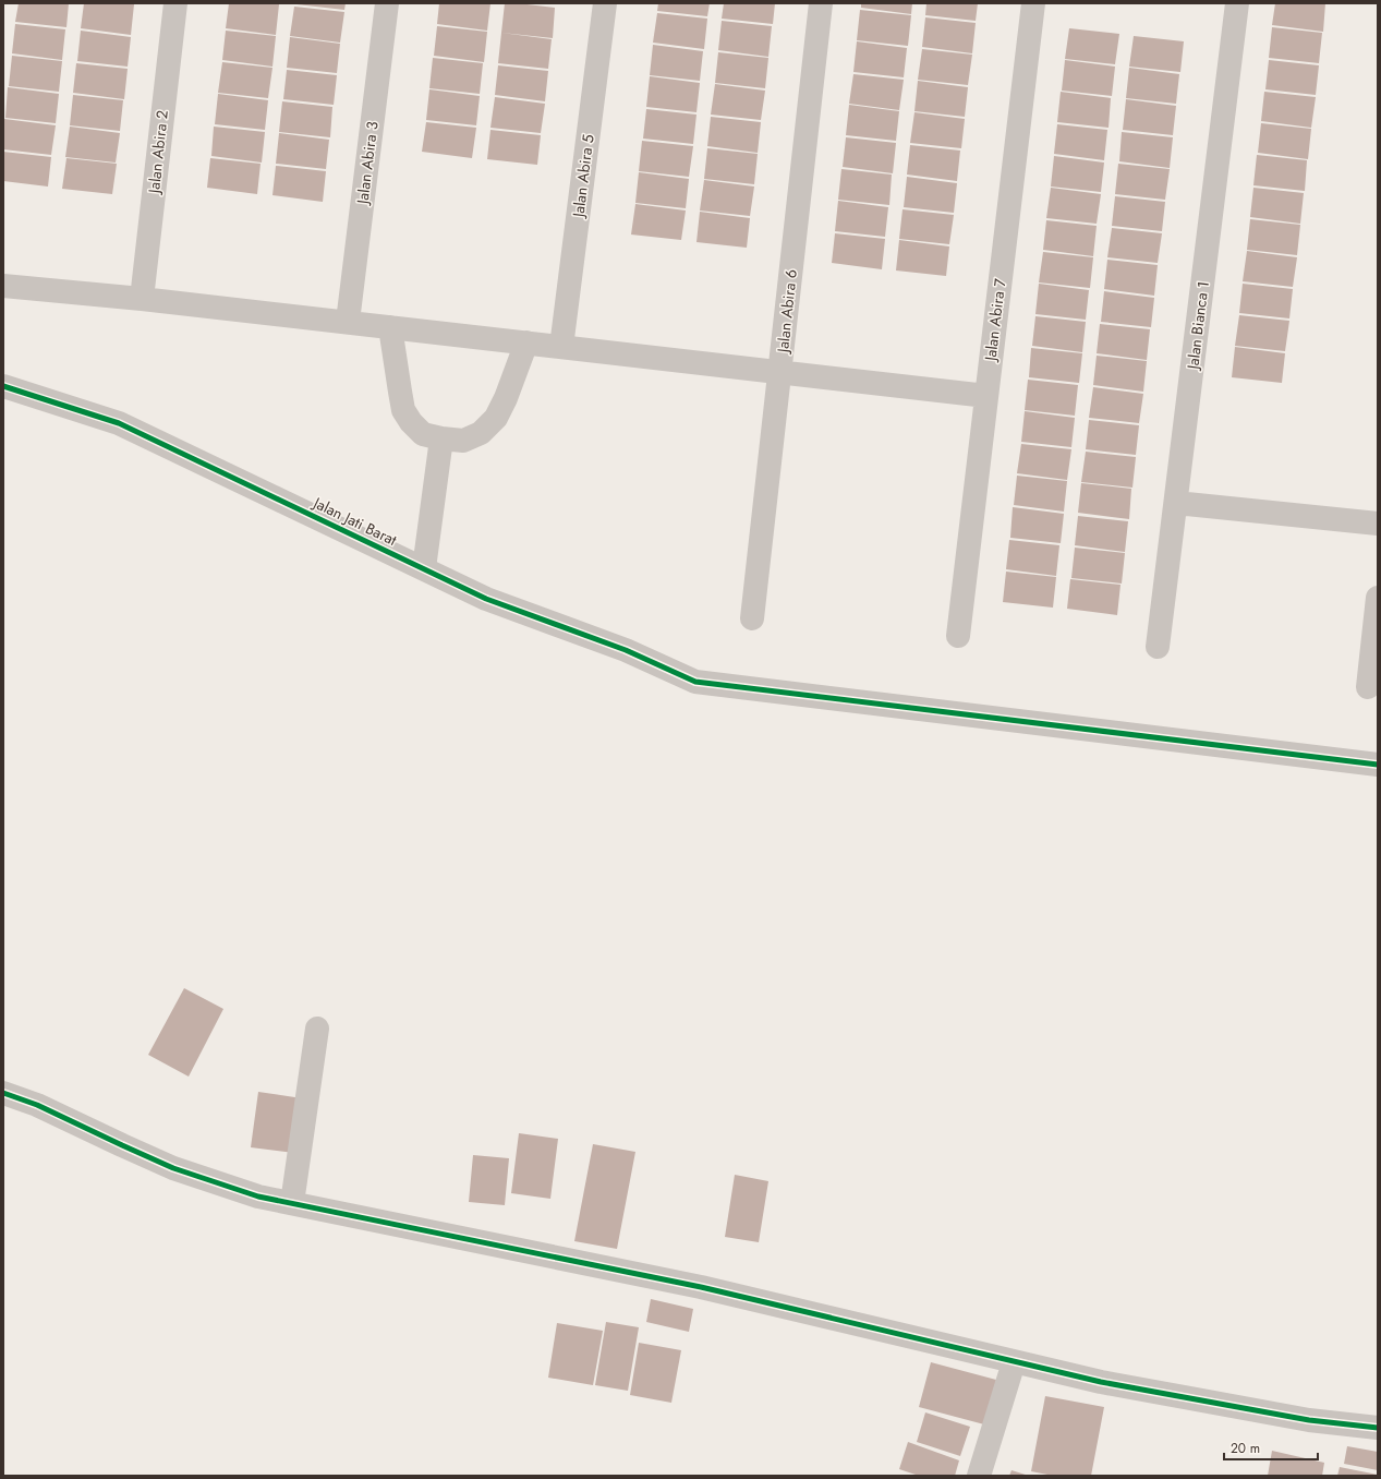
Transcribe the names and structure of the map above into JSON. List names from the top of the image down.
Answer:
{
  "streets": {
    "street": [
      "Jalan Abira 2",
      "Jalan Abira 3",
      "Jalan Abira 5",
      "Jalan Abira 6",
      "Jalan Abira 7",
      "Jalan Bianca 1",
      "Jalan Jati Barat"
    ]
  },
  "scale_bar": "20 m"
}
